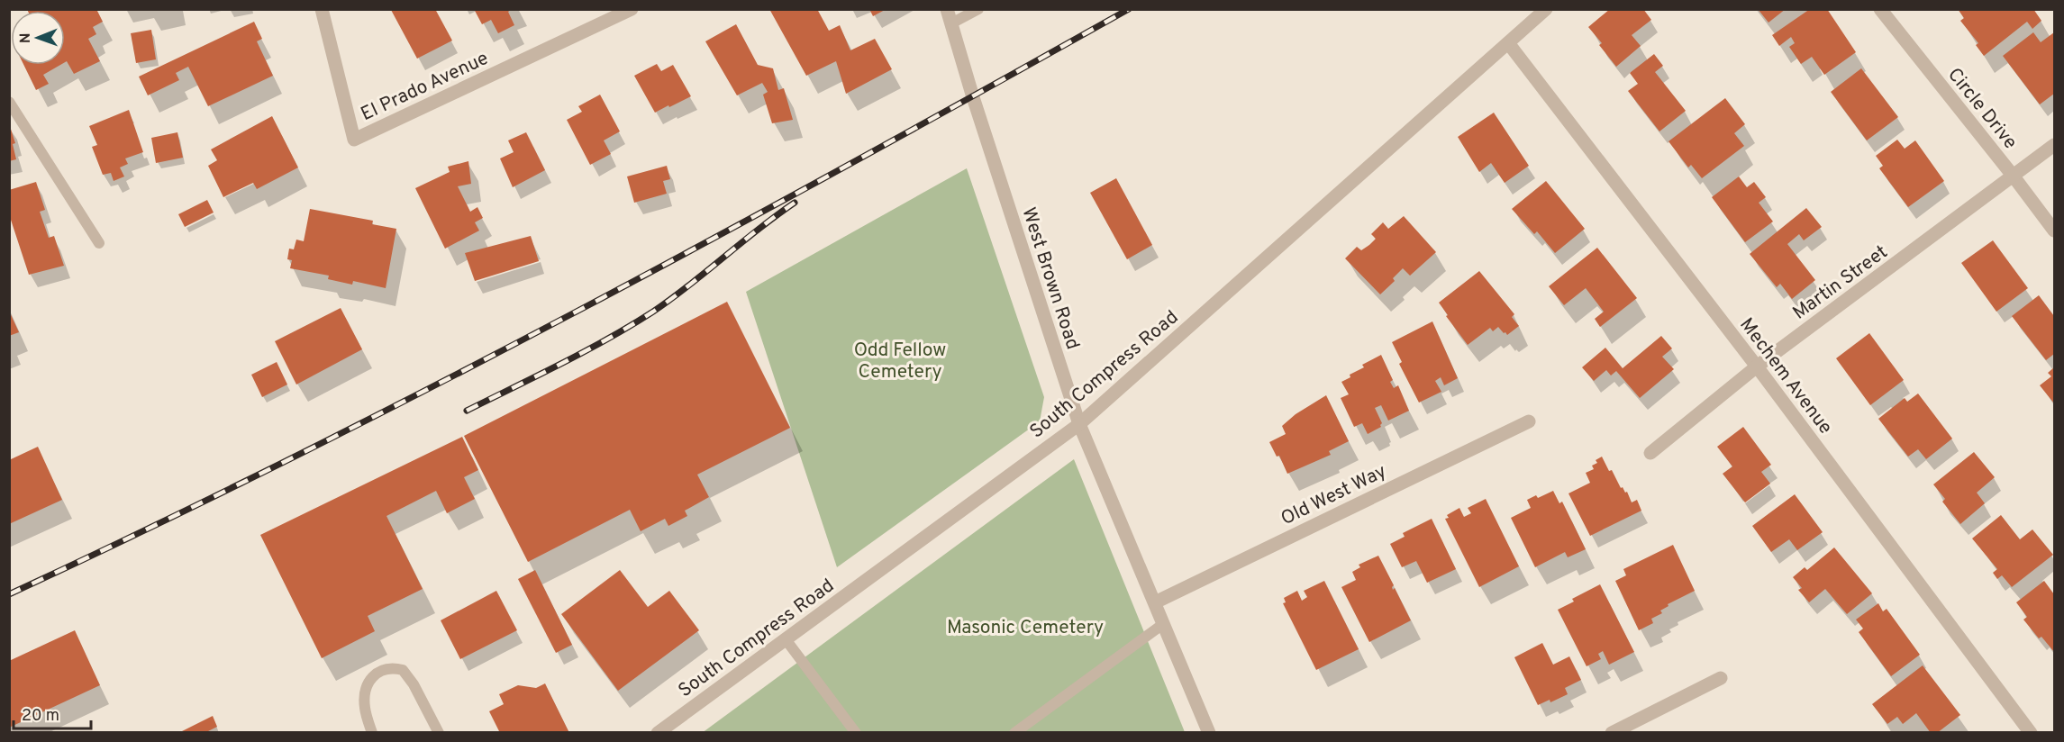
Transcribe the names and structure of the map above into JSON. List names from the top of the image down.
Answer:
{
  "streets": {
    "street": [
      "El Prado Avenue",
      "Circle Drive",
      "West Brown Road",
      "Martin Street",
      "South Compress Road",
      "Mechem Avenue",
      "Old West Way"
    ]
  },
  "crossings": [
    ["Circle Drive", "Martin Street"],
    ["West Brown Road", "South Compress Road"],
    ["West Brown Road", "Old West Way"],
    ["Martin Street", "Mechem Avenue"],
    ["South Compress Road", "Mechem Avenue"]
  ],
  "parks": ["Odd Fellow Cemetery", "Masonic Cemetery"],
  "scale_bar": "20 m",
  "north": "left"
}
